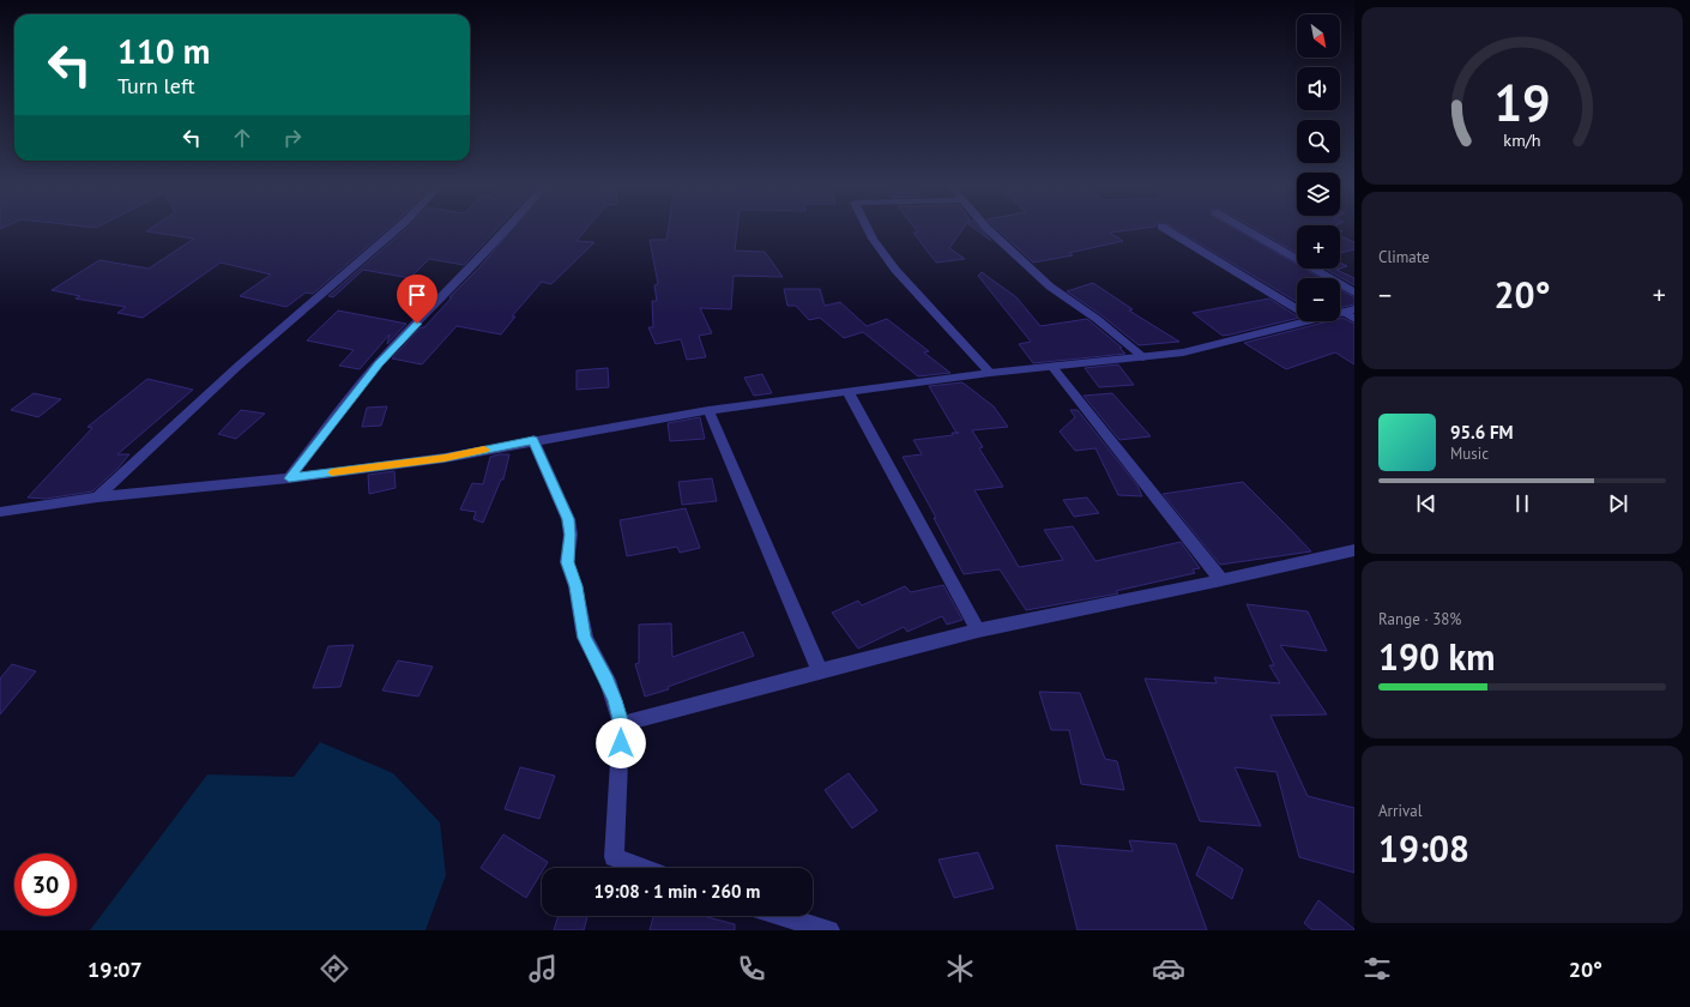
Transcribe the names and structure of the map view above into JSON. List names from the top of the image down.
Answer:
{
  "north": "bottom right",
  "page": {
    "map_buttons": ["+", "−"],
    "turn": ["110 m", "Turn left"],
    "tile": [
      "Climate",
      ["Range · 38%", "190 km"],
      ["Arrival", "19:08"]
    ],
    "heat": ["−", "20°", "+"],
    "song": ["95.6 FM", "Music"],
    "limit": "30",
    "trip": "19:08 · 1 min · 260 m",
    "tabs": ["19:07", "20°"],
    "gauge": ["19", "km/h"]
  }
}
